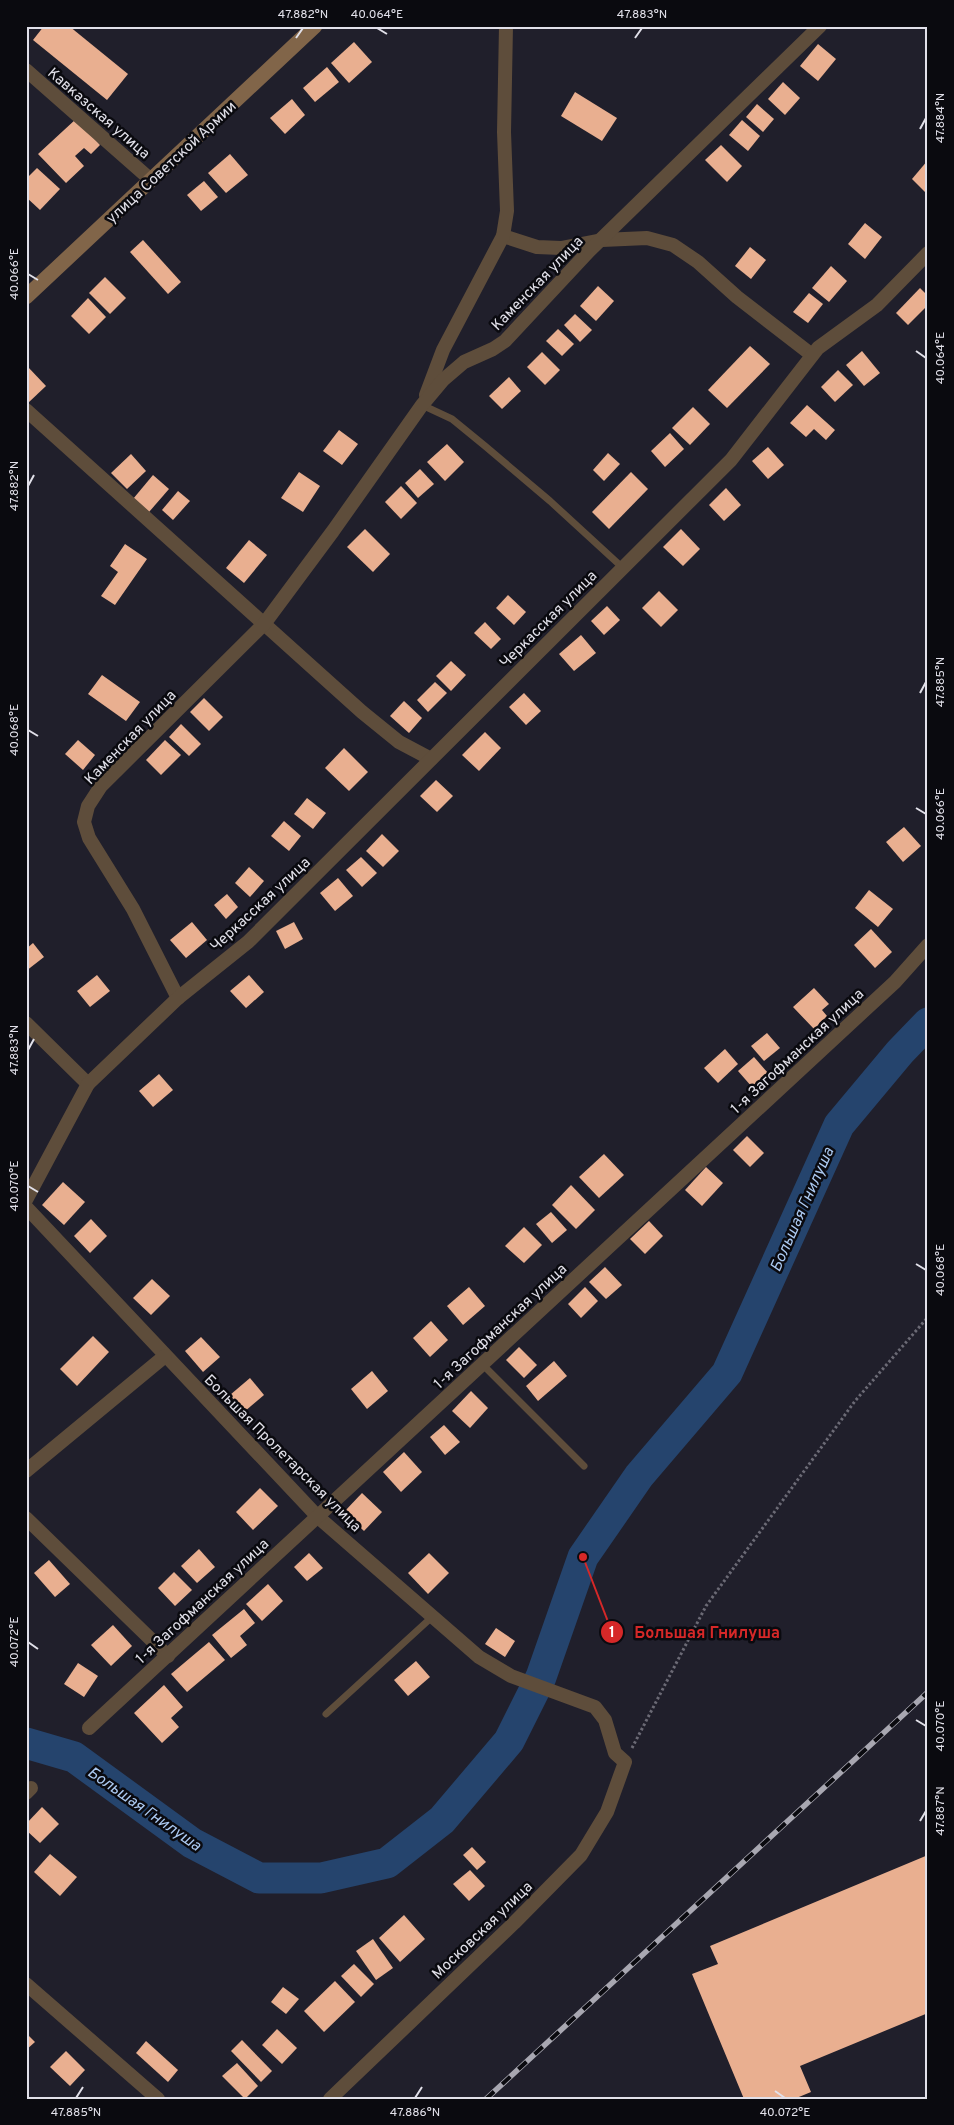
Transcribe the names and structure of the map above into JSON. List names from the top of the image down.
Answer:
{
  "streets": {
    "main road": ["улица Советской Армии"],
    "street": [
      "Кавказская улица",
      "Каменская улица",
      "Черкасская улица",
      "1-я Загофманская улица",
      "Большая Пролетарская улица",
      "Московская улица"
    ]
  },
  "crossings": [
    ["Кавказская улица", "улица Советской Армии"],
    ["Каменская улица", "Черкасская улица"],
    ["1-я Загофманская улица", "Большая Пролетарская улица"],
    ["Большая Пролетарская улица", "Московская улица"]
  ],
  "water": ["Большая Гнилуша"],
  "places": ["Большая Гнилуша"],
  "coordinates": [
    "47.882°N",
    "40.064°E",
    "47.883°N",
    "47.884°N",
    "40.066°E",
    "47.885°N",
    "40.068°E",
    "40.070°E",
    "40.072°E",
    "47.887°N",
    "47.886°N"
  ]
}
